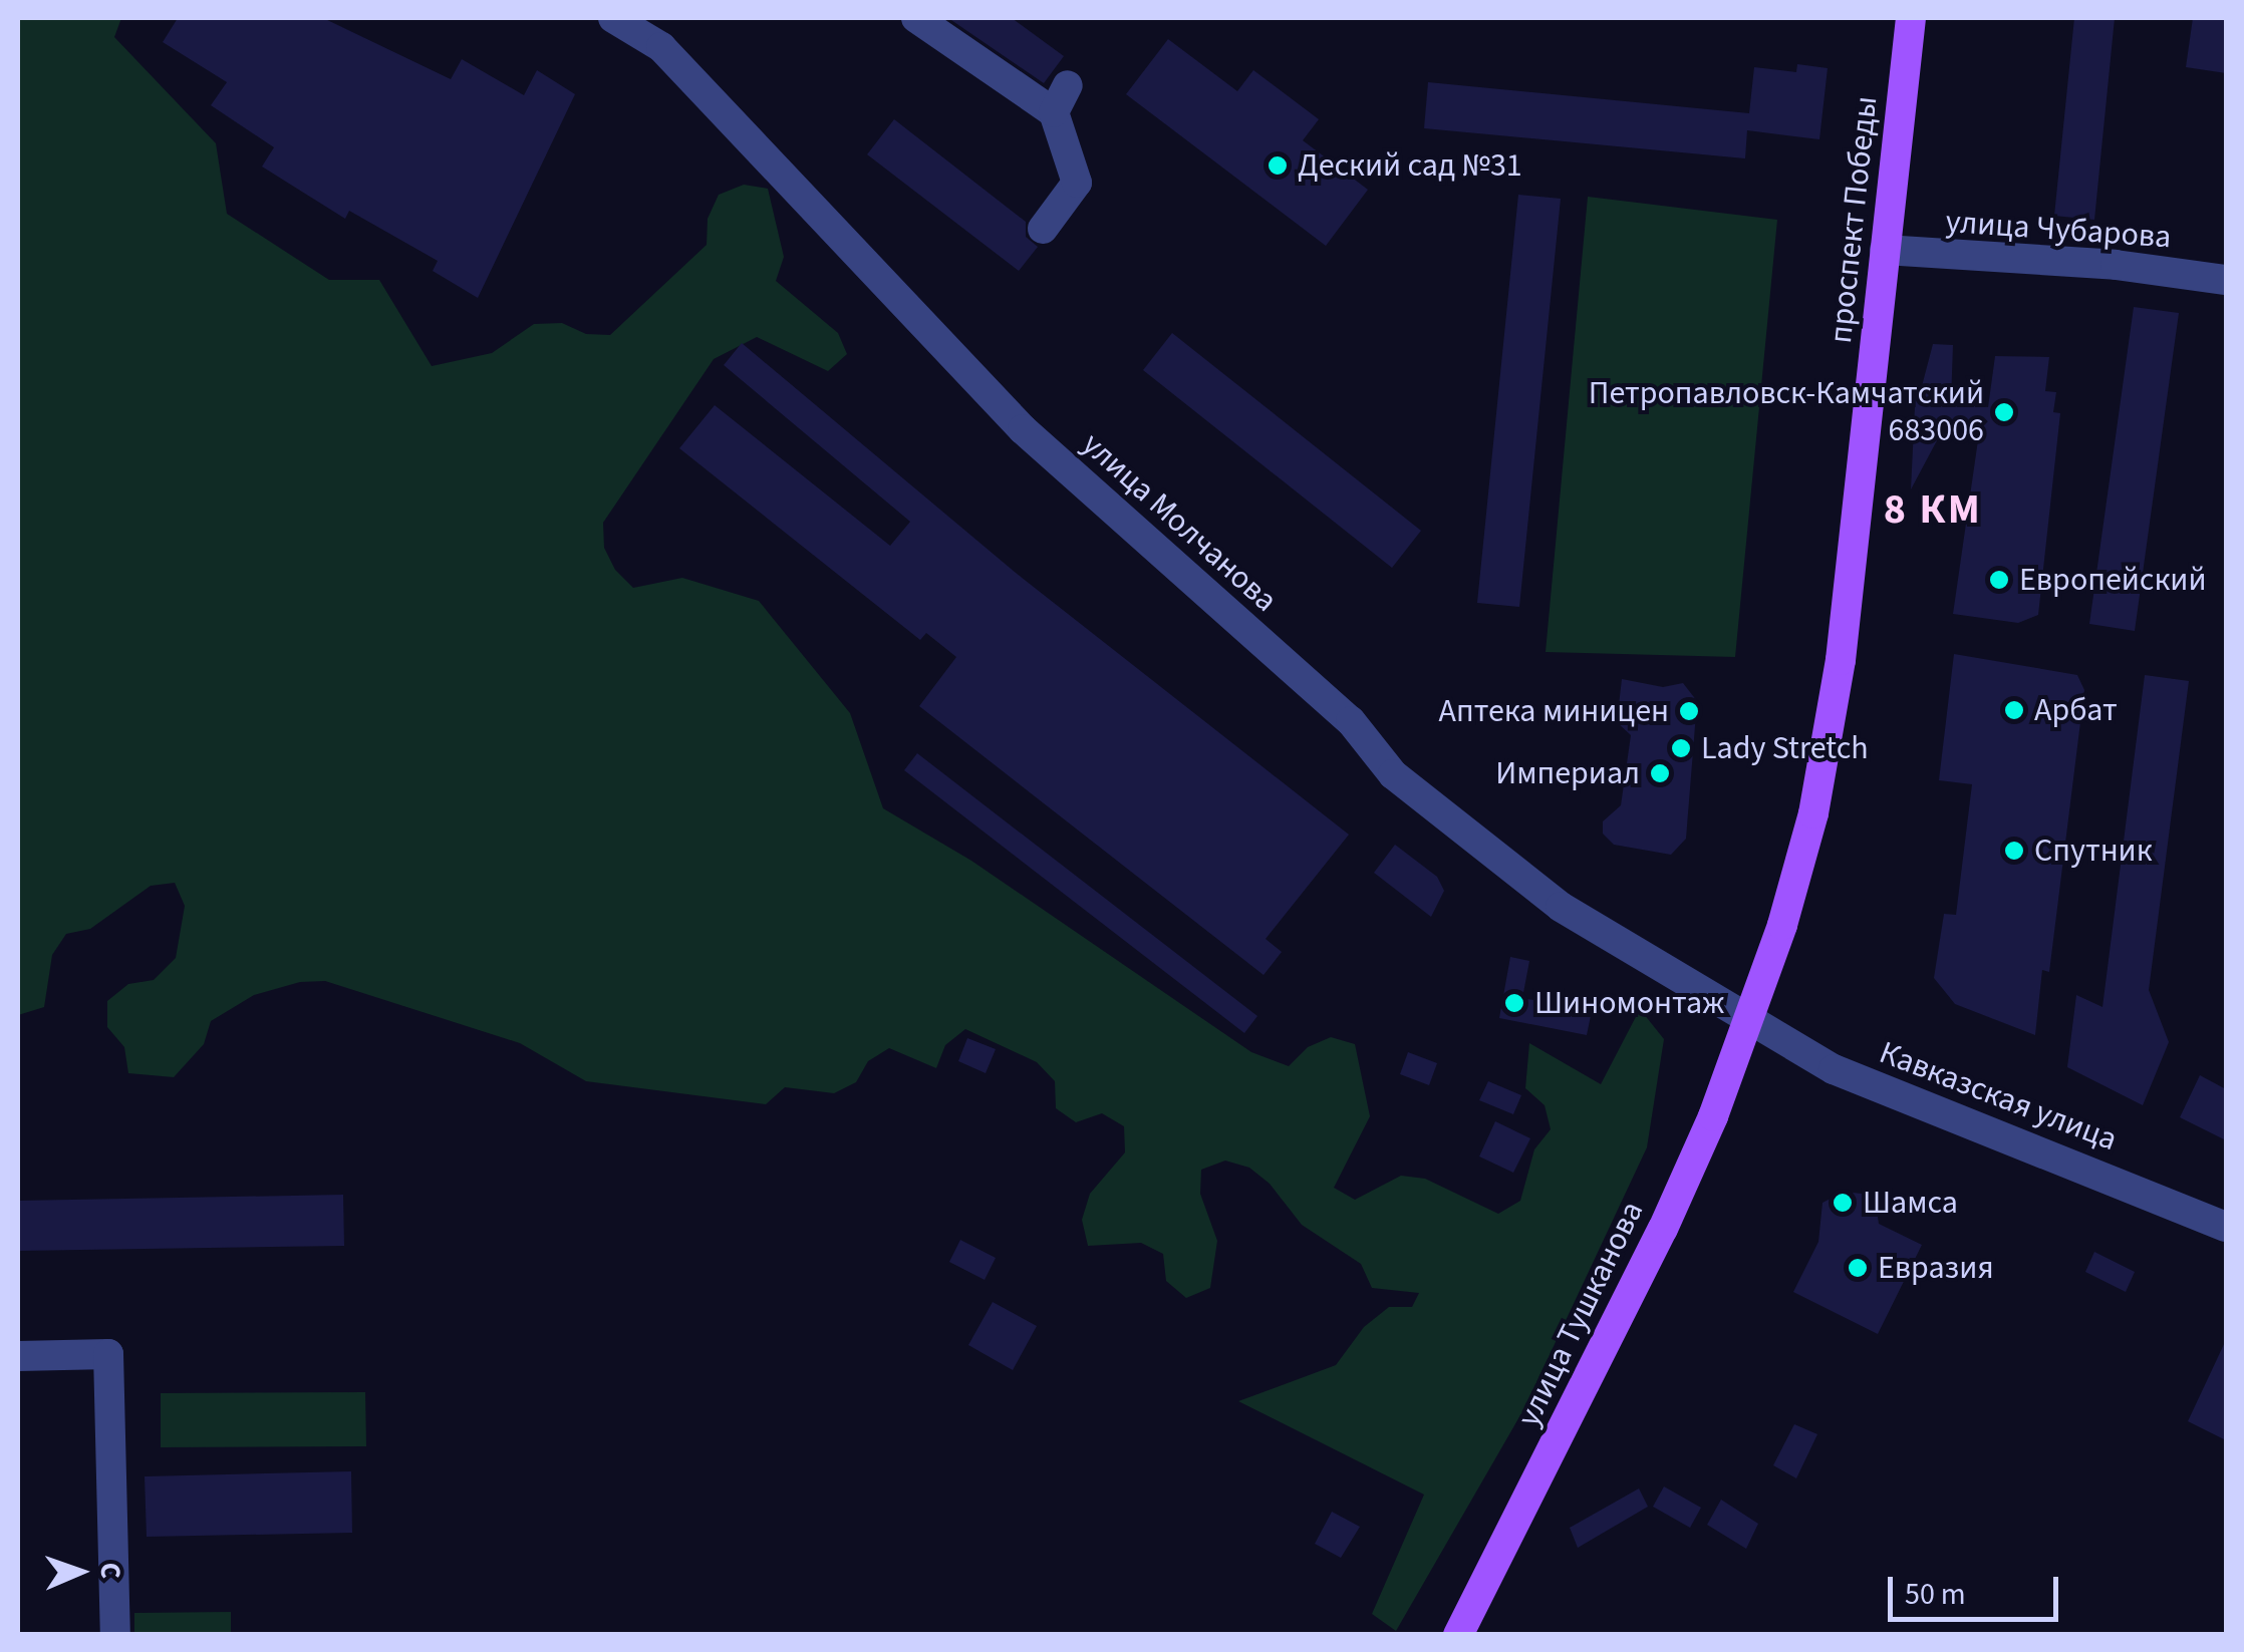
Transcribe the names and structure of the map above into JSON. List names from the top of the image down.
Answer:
{
  "streets": {
    "main road": ["проспект Победы", "улица Тушканова"],
    "street": ["улица Чубарова", "улица Молчанова", "Кавказская улица"]
  },
  "crossings": [
    ["проспект Победы", "улица Чубарова"],
    ["проспект Победы", "улица Молчанова"],
    ["проспект Победы", "Кавказская улица"],
    ["проспект Победы", "улица Тушканова"],
    ["улица Молчанова", "Кавказская улица"],
    ["улица Молчанова", "улица Тушканова"],
    ["Кавказская улица", "улица Тушканова"]
  ],
  "districts": ["8 КМ"],
  "places": [
    "Деский сад №31",
    "Петропавловск-Камчатский 683006",
    "Европейский",
    "Арбат",
    "Аптека миницен",
    "Lady Stretch",
    "Империал",
    "Спутник",
    "Шиномонтаж",
    "Шамса",
    "Евразия"
  ],
  "scale_bar": "50 m",
  "north": "right"
}
